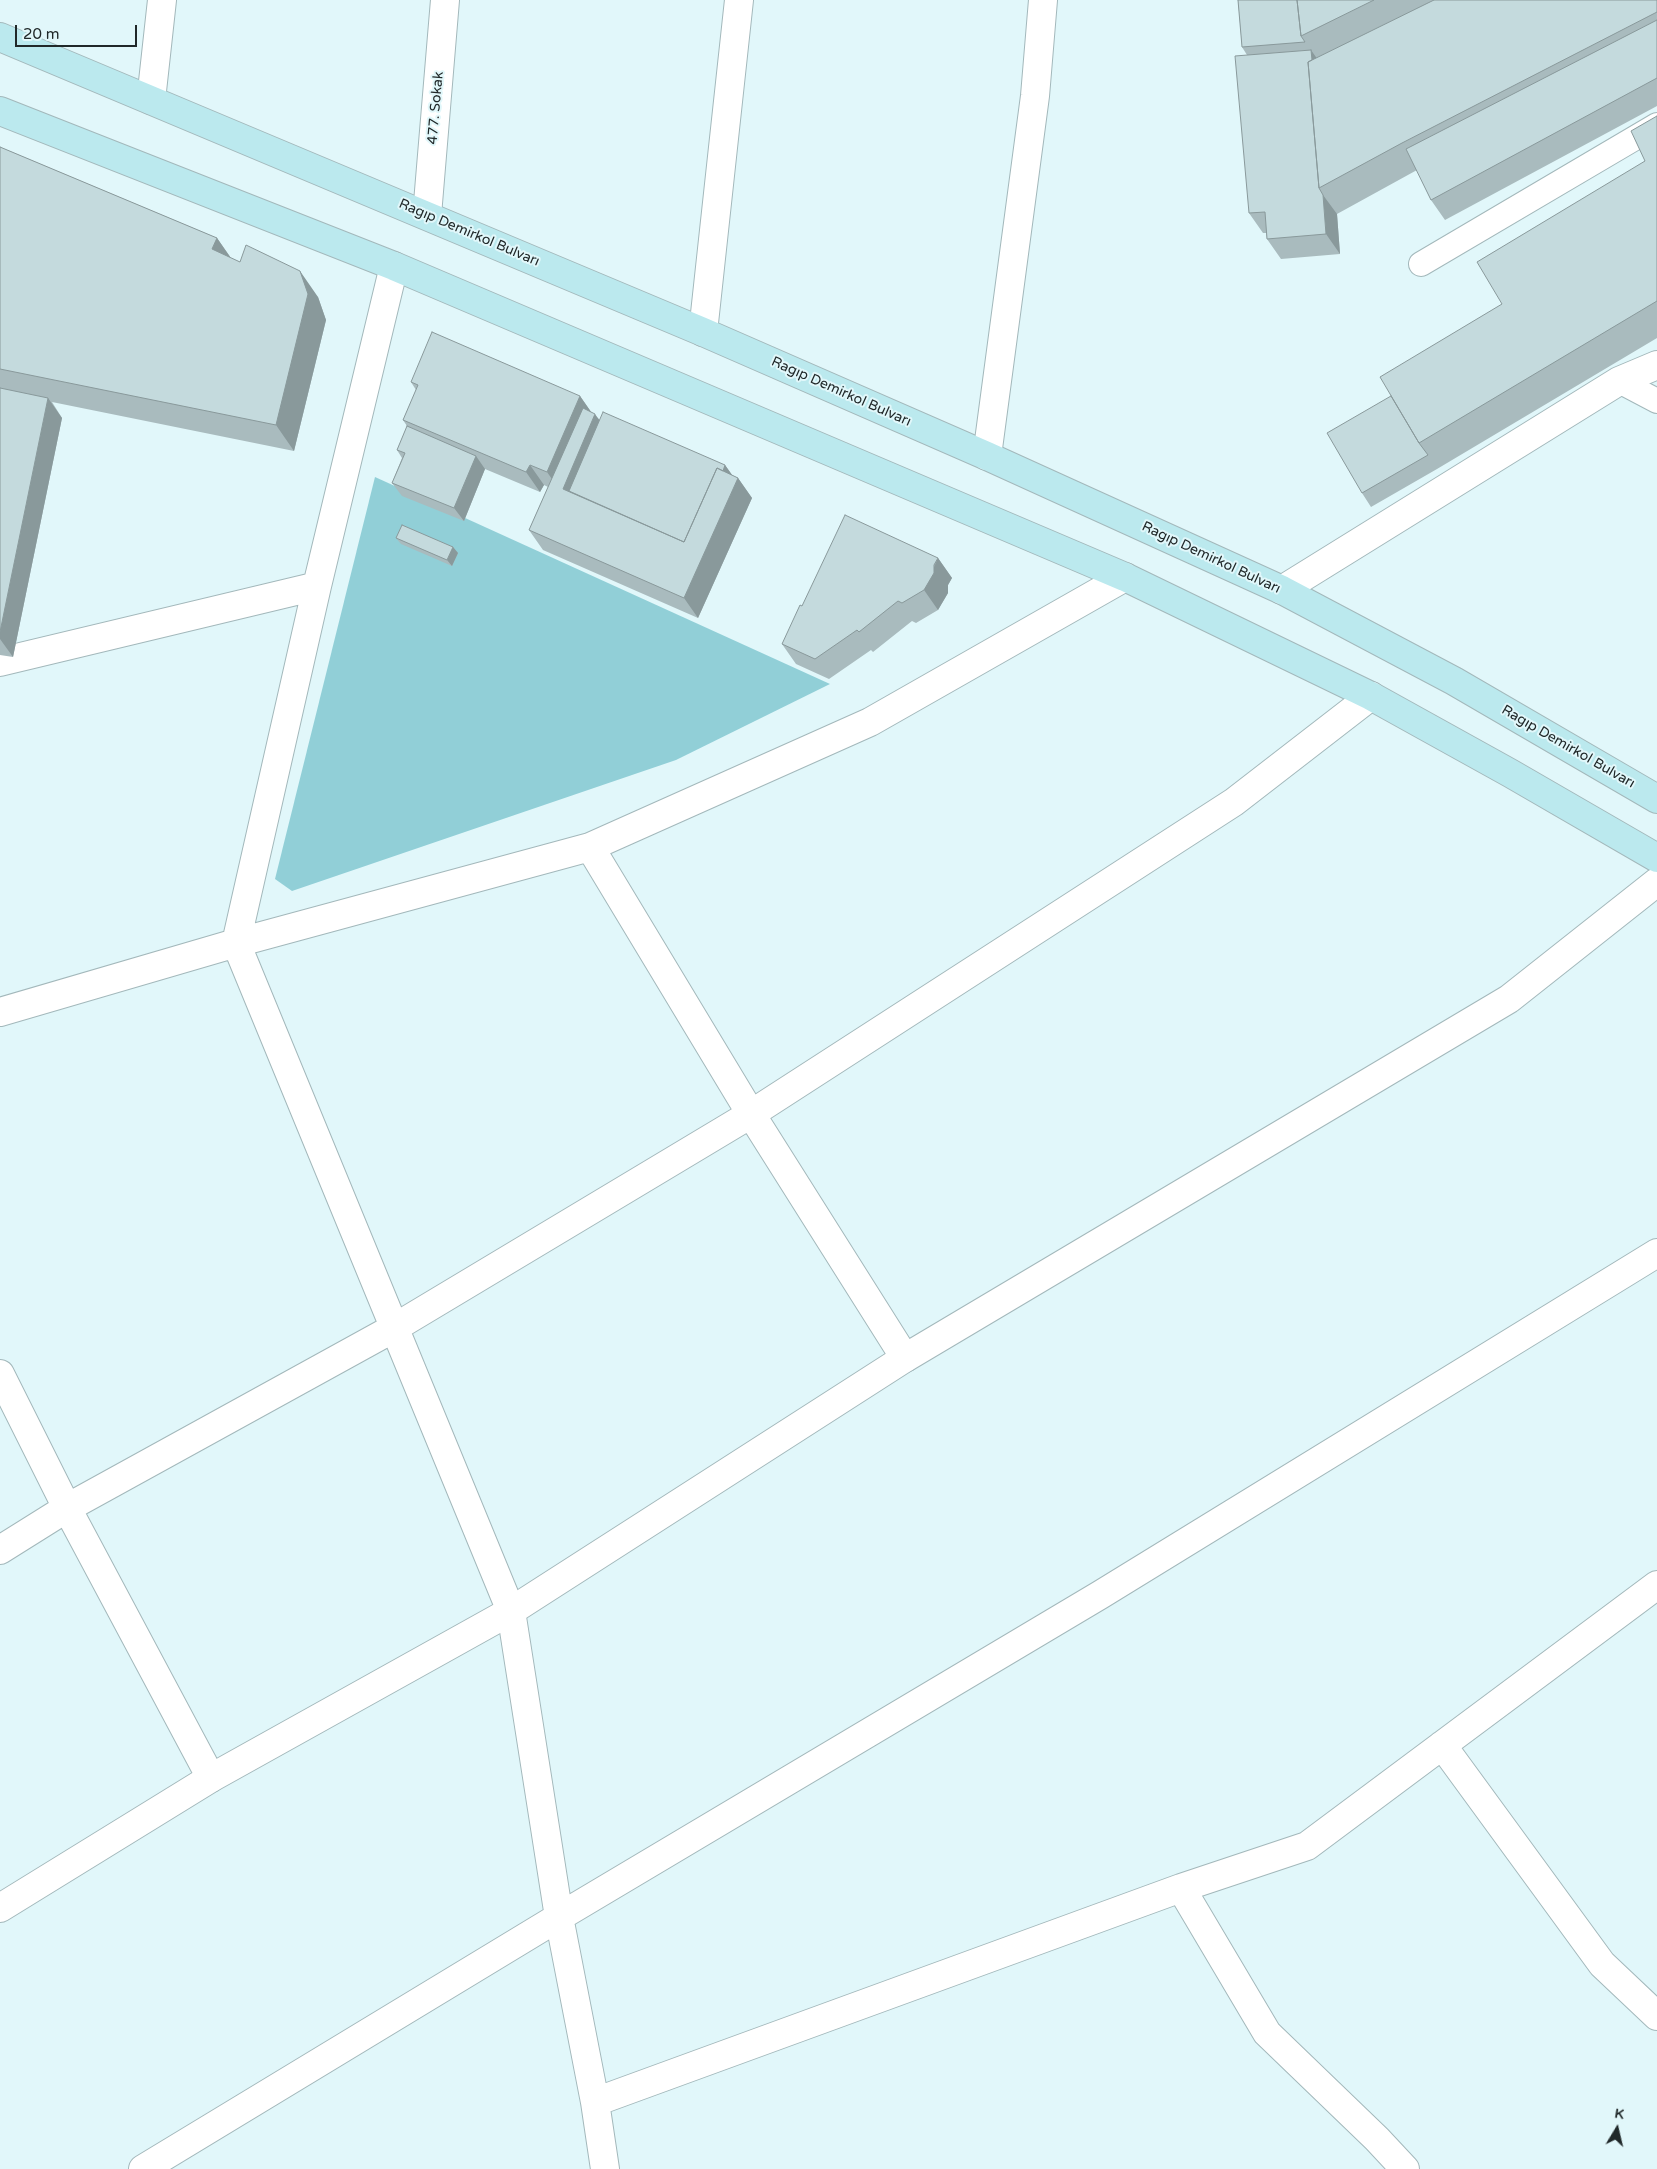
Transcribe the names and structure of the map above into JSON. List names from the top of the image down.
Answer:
{
  "streets": {
    "main road": ["Ragıp Demirkol Bulvarı"],
    "street": ["477. Sokak"]
  },
  "crossings": [
    ["477. Sokak", "Ragıp Demirkol Bulvarı"]
  ],
  "scale_bar": "20 m",
  "north": "top"
}
